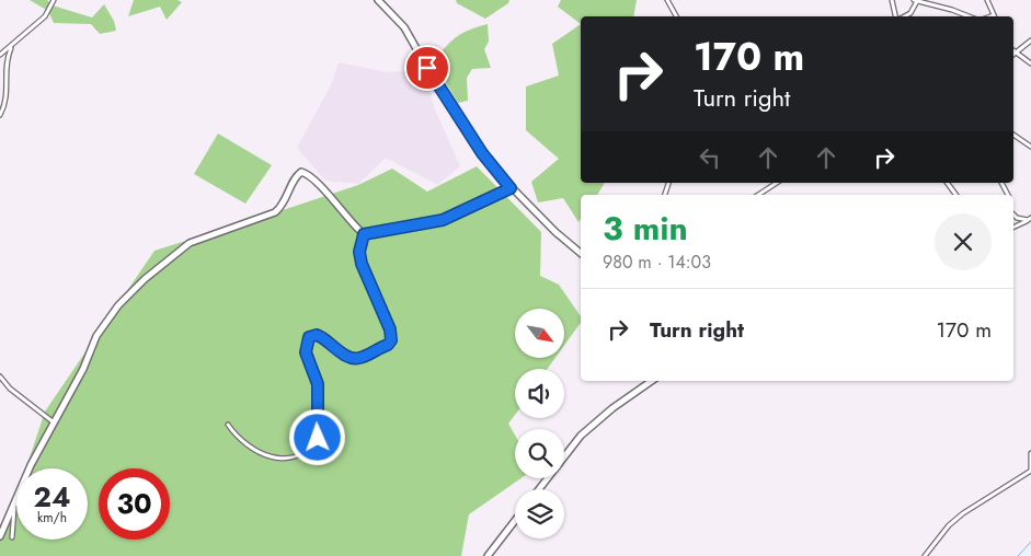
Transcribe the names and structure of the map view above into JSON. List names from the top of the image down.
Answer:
{
  "north": "bottom right",
  "page": {
    "turn": ["170 m", "Turn right"],
    "heading": ["3 min", "980 m · 14:03"],
    "list": [
      {
        "name": "Turn right",
        "value": "170 m"
      }
    ],
    "speed": "24 km/h",
    "limit": "30"
  }
}
